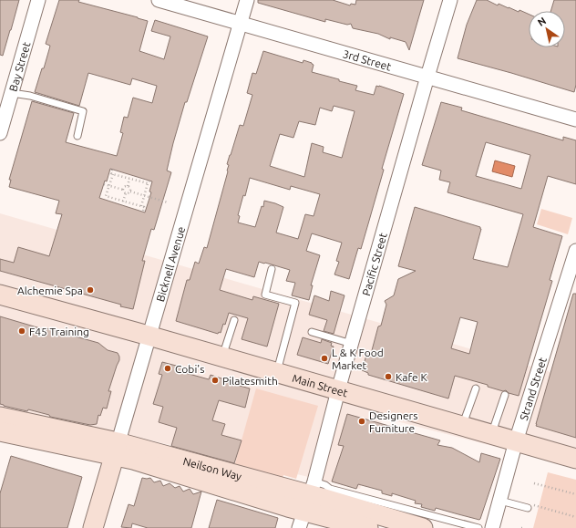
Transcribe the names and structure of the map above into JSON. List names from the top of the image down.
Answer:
{
  "streets": {
    "street": [
      "3rd Street",
      "Bay Street",
      "Pacific Street",
      "Bicknell Avenue",
      "Main Street",
      "Strand Street",
      "Neilson Way"
    ]
  },
  "crossings": [
    ["3rd Street", "Pacific Street"],
    ["3rd Street", "Bicknell Avenue"],
    ["Pacific Street", "Main Street"],
    ["Pacific Street", "Neilson Way"],
    ["Bicknell Avenue", "Main Street"],
    ["Bicknell Avenue", "Neilson Way"],
    ["Main Street", "Strand Street"]
  ],
  "places": [
    "Alchemie Spa",
    "F45 Training",
    "L & K Food Market",
    "Cobi's",
    "Kafe K",
    "Pilatesmith",
    "Designers Furniture"
  ],
  "north": "top left"
}
